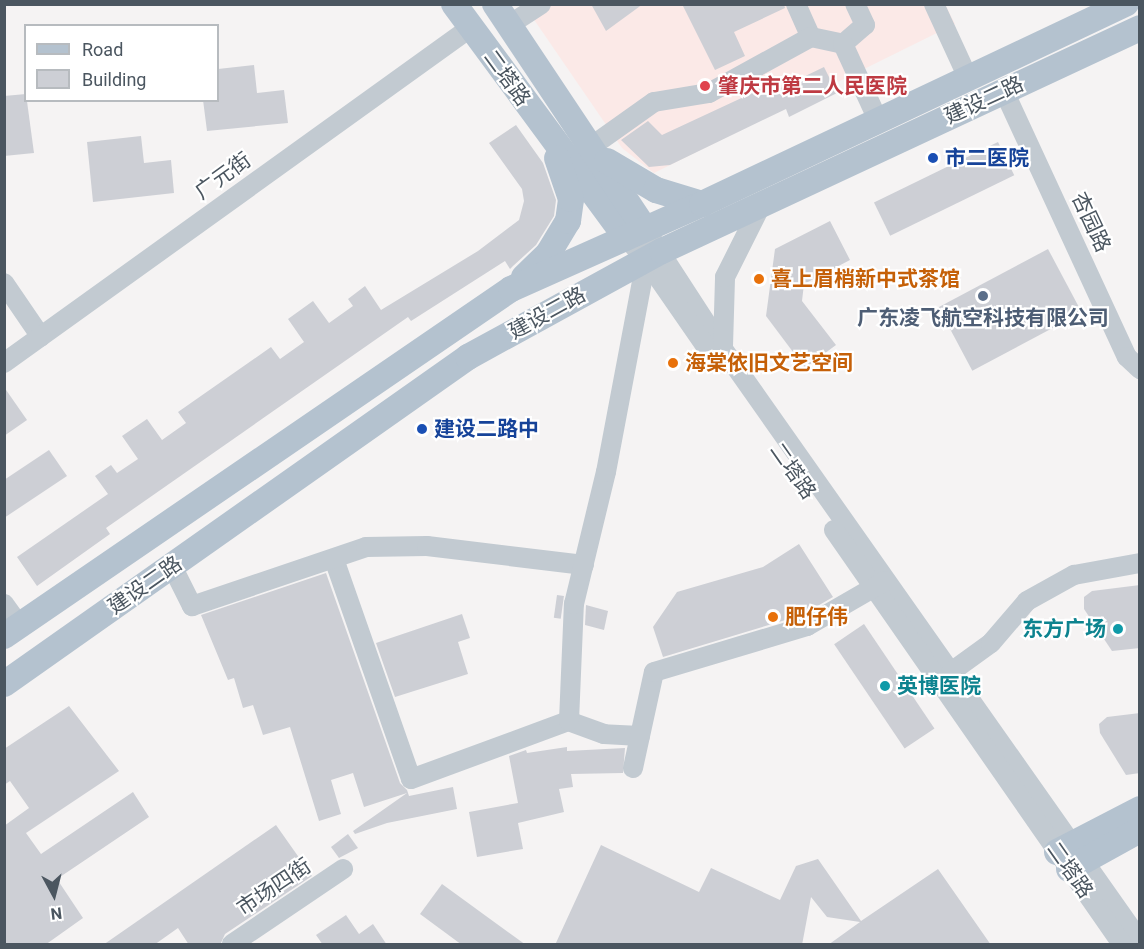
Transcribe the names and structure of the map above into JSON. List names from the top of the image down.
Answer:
{
  "streets": {
    "main road": ["二塔路", "建设二路"],
    "street": ["广元街", "杏园路", "市场四街"]
  },
  "crossings": [
    ["二塔路", "建设二路"],
    ["二塔路", "广元街"],
    ["建设二路", "杏园路"]
  ],
  "places": [
    "肇庆市第二人民医院",
    "市二医院",
    "喜上眉梢新中式茶馆",
    "广东凌飞航空科技有限公司",
    "海棠依旧文艺空间",
    "建设二路中",
    "肥仔伟",
    "东方广场",
    "英博医院"
  ],
  "legend": ["Road", "Building"],
  "north": "bottom"
}
